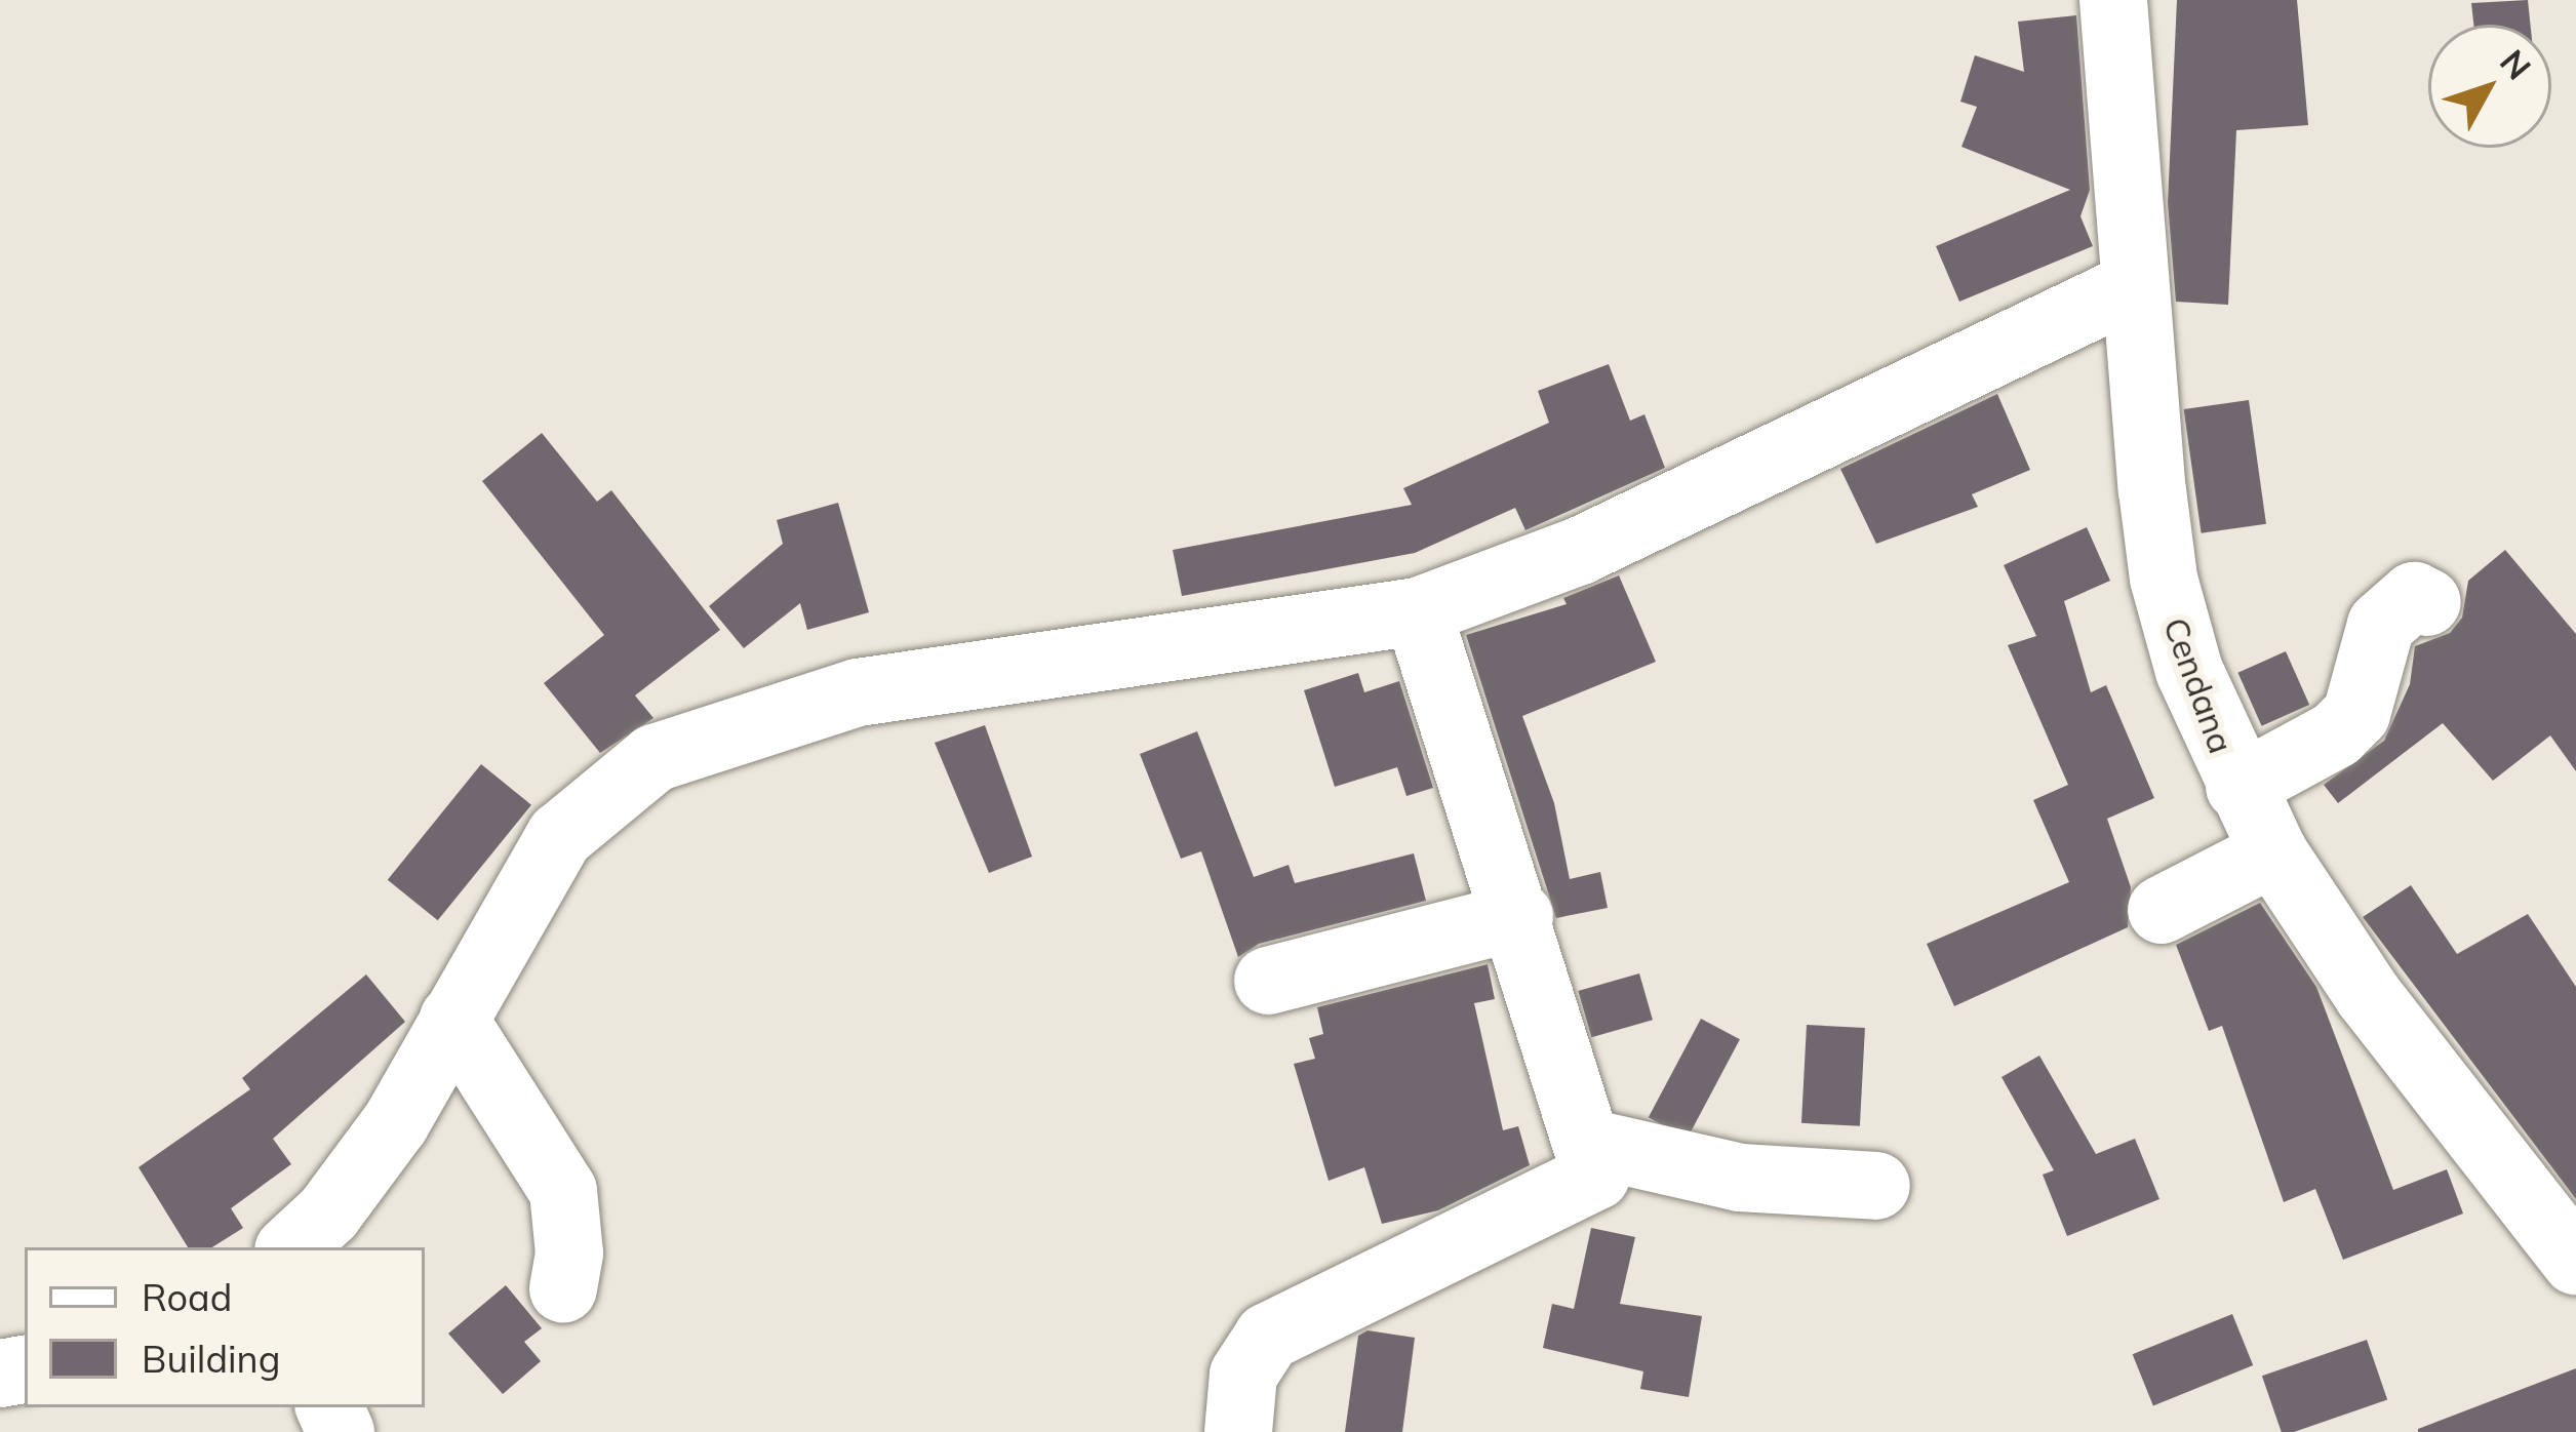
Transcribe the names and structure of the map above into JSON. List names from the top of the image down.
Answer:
{
  "streets": {
    "street": ["Cendana"]
  },
  "legend": ["Road", "Building"],
  "north": "top right"
}
